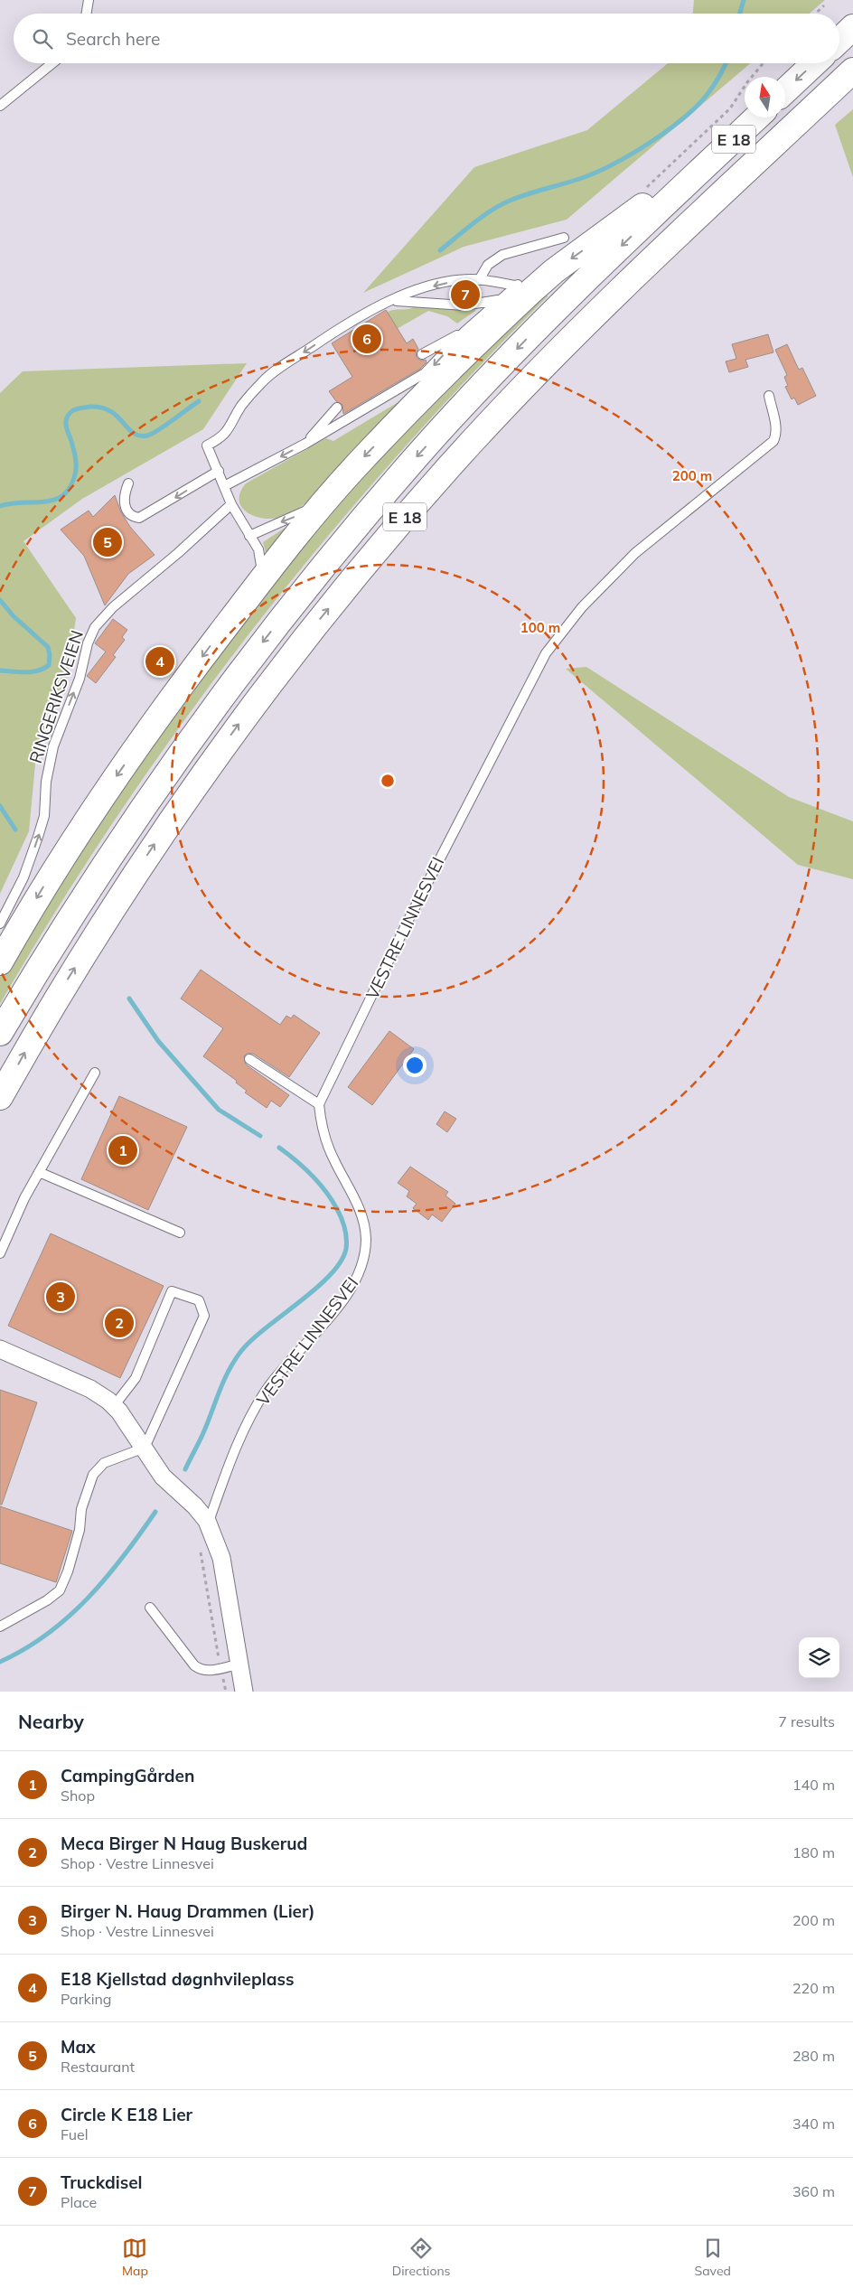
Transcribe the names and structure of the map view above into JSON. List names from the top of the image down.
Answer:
{
  "streets": {
    "highway": ["E 18"],
    "lane": ["RINGERIKSVEIEN", "VESTRE LINNESVEI"]
  },
  "one_way": ["RINGERIKSVEIEN"],
  "north": "top",
  "page": {
    "search": "Search here",
    "pins": [
      "7",
      "6",
      "5",
      "4",
      "1",
      "3",
      "2"
    ],
    "heading": ["Nearby", "7 results"],
    "list": [
      {
        "mark": "1",
        "name": "CampingGården",
        "note": "Shop",
        "value": "140 m"
      },
      {
        "mark": "2",
        "name": "Meca Birger N Haug Buskerud",
        "note": "Shop · Vestre Linnesvei",
        "value": "180 m"
      },
      {
        "mark": "3",
        "name": "Birger N. Haug Drammen (Lier)",
        "note": "Shop · Vestre Linnesvei",
        "value": "200 m"
      },
      {
        "mark": "4",
        "name": "E18 Kjellstad døgnhvileplass",
        "note": "Parking",
        "value": "220 m"
      },
      {
        "mark": "5",
        "name": "Max",
        "note": "Restaurant",
        "value": "280 m"
      },
      {
        "mark": "6",
        "name": "Circle K E18 Lier",
        "note": "Fuel",
        "value": "340 m"
      },
      {
        "mark": "7",
        "name": "Truckdisel",
        "note": "Place",
        "value": "360 m"
      }
    ],
    "nav": ["Map", "Directions", "Saved"]
  },
  "rings": ["200 m", "100 m"]
}
